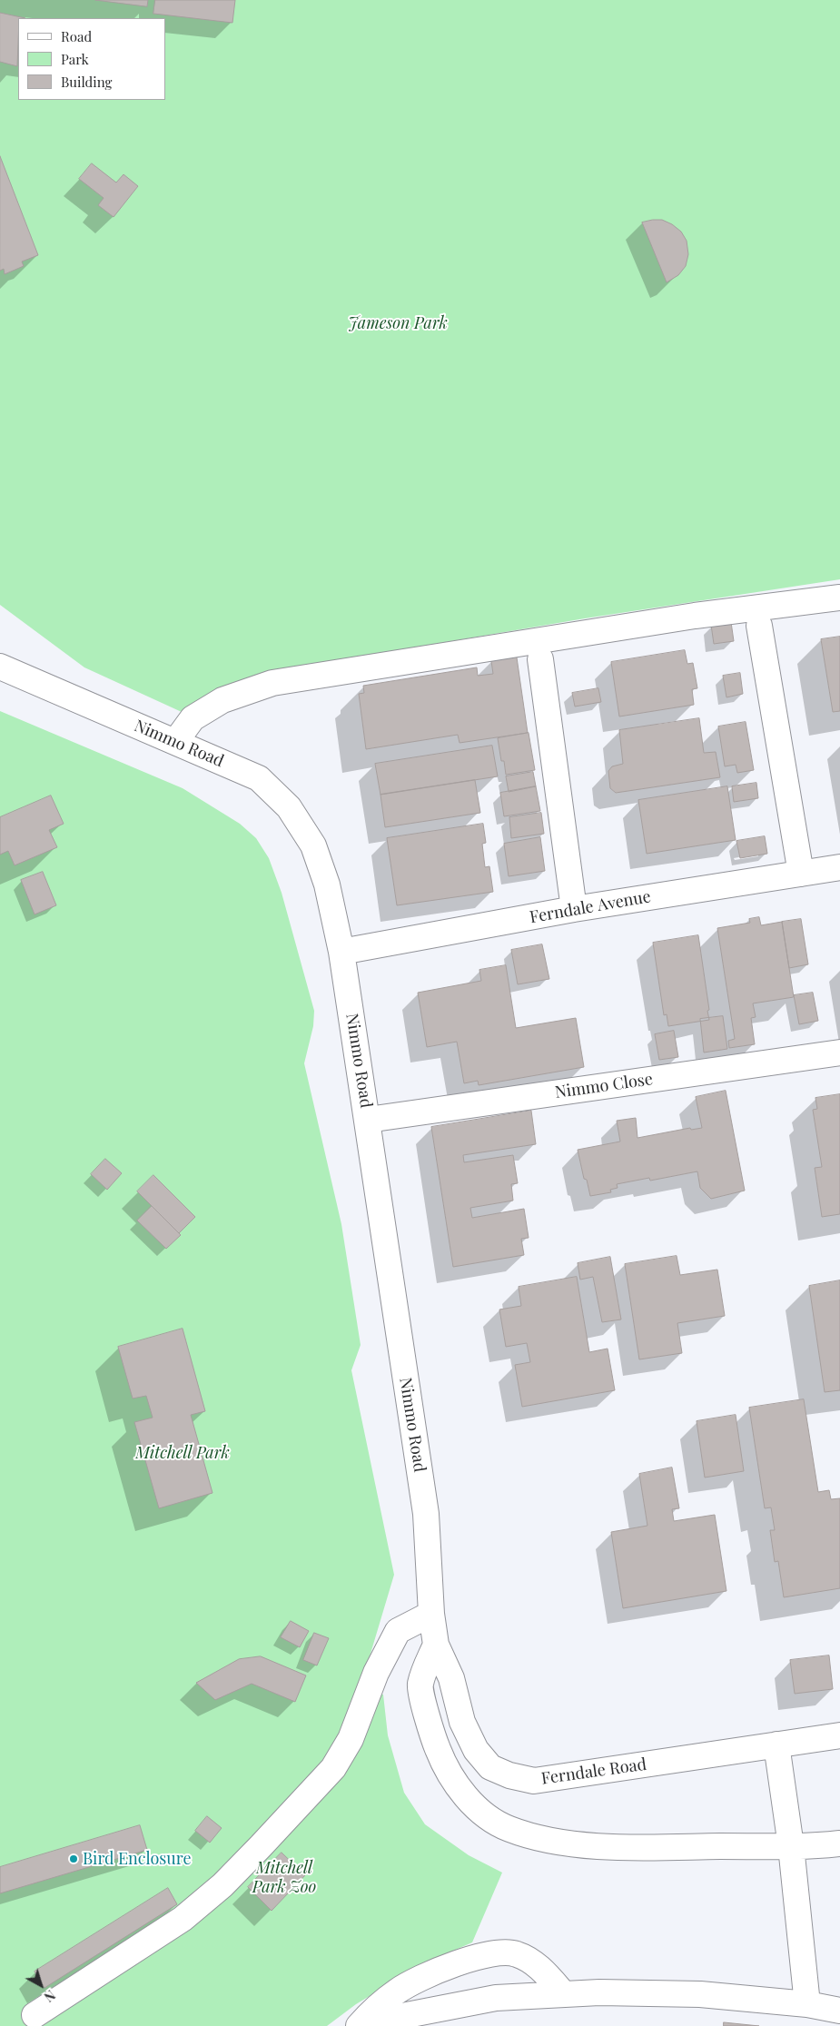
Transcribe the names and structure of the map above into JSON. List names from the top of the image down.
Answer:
{
  "streets": {
    "street": [
      "Nimmo Road",
      "Ferndale Avenue",
      "Nimmo Close",
      "Ferndale Road"
    ]
  },
  "crossings": [
    ["Nimmo Road", "Ferndale Avenue"],
    ["Nimmo Road", "Nimmo Close"],
    ["Nimmo Road", "Ferndale Road"]
  ],
  "parks": ["Jameson Park", "Mitchell Park", "Mitchell Park Zoo"],
  "places": ["Bird Enclosure"],
  "legend": ["Road", "Park", "Building"],
  "north": "bottom right"
}
